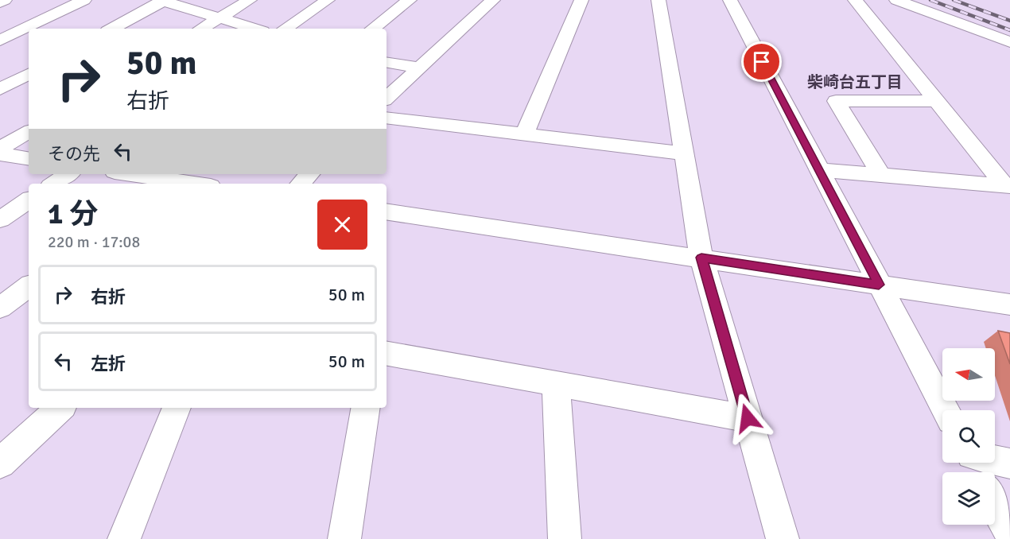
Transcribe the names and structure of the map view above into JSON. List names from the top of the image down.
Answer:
{
  "districts": ["柴崎台五丁目"],
  "north": "left",
  "page": {
    "turn": ["50 m", "右折"],
    "then": "その先",
    "heading": ["1 分", "220 m · 17:08"],
    "list": [
      {
        "name": "右折",
        "value": "50 m"
      },
      {
        "name": "左折",
        "value": "50 m"
      }
    ]
  }
}
